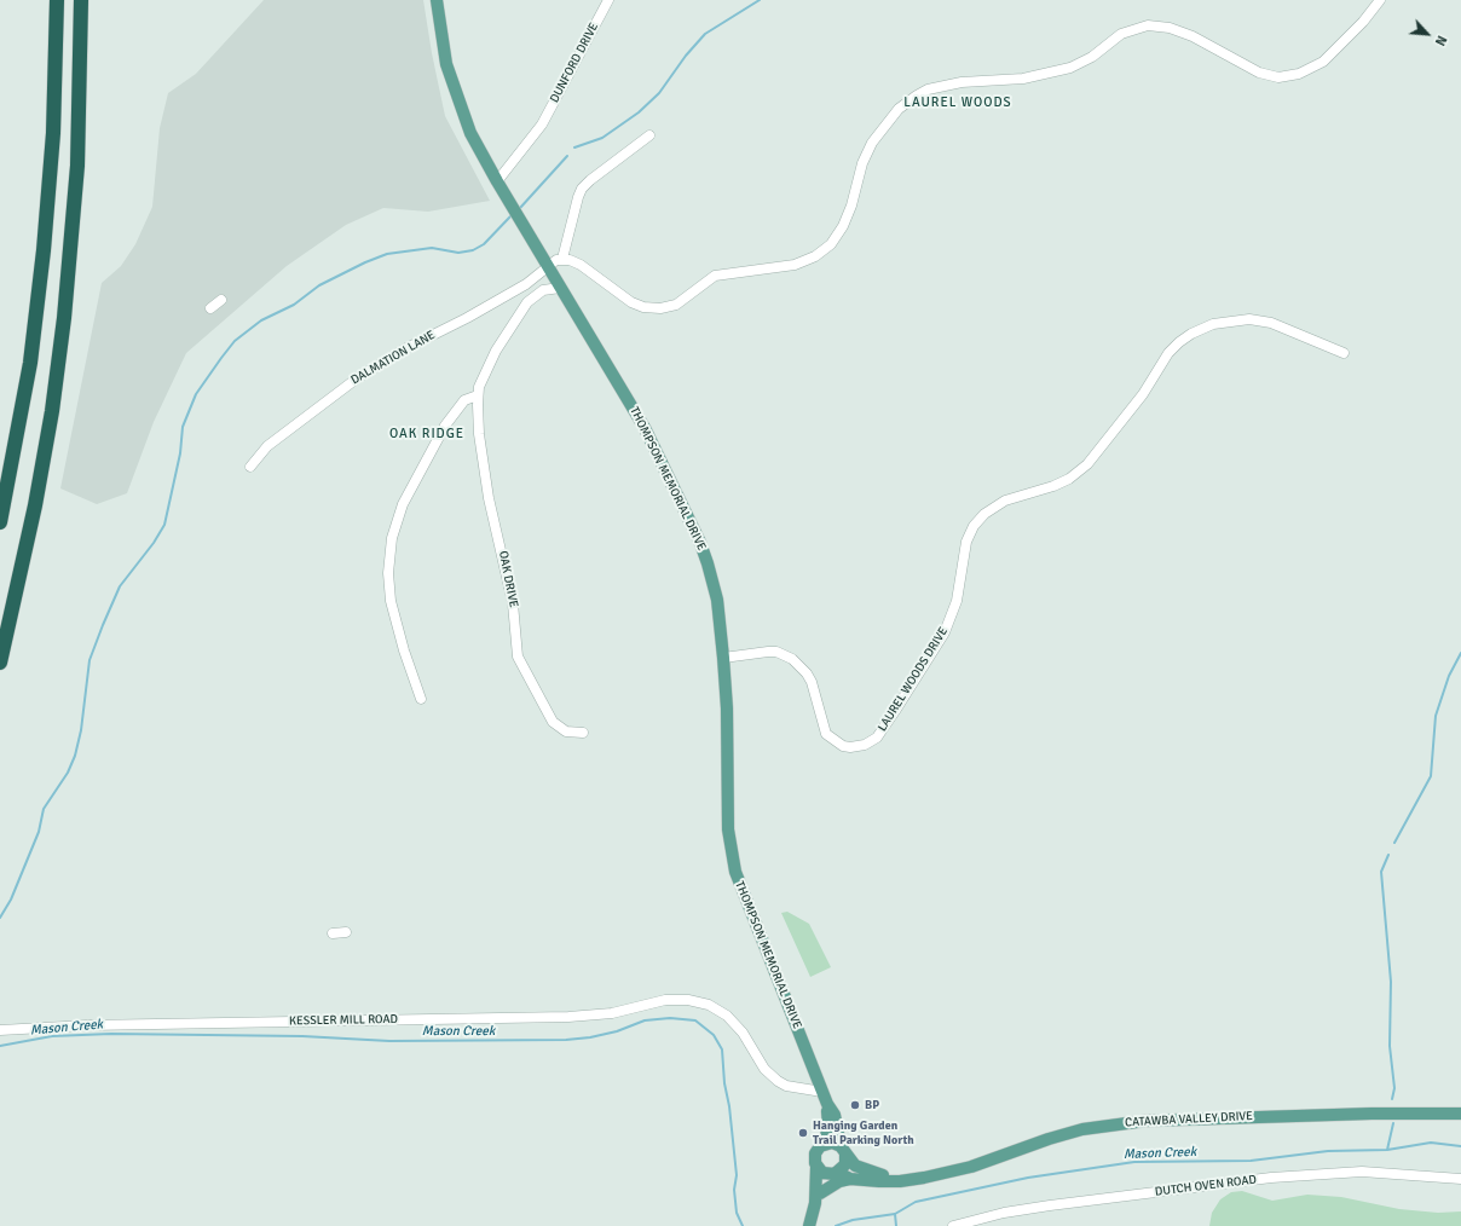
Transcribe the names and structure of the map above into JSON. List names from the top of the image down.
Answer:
{
  "streets": {
    "main road": ["THOMPSON MEMORIAL DRIVE", "CATAWBA VALLEY DRIVE"],
    "street": [
      "DUNFORD DRIVE",
      "DALMATION LANE",
      "OAK DRIVE",
      "LAUREL WOODS DRIVE",
      "KESSLER MILL ROAD",
      "DUTCH OVEN ROAD"
    ]
  },
  "crossings": [
    ["DUNFORD DRIVE", "THOMPSON MEMORIAL DRIVE"],
    ["DALMATION LANE", "THOMPSON MEMORIAL DRIVE"],
    ["THOMPSON MEMORIAL DRIVE", "OAK DRIVE"],
    ["THOMPSON MEMORIAL DRIVE", "LAUREL WOODS DRIVE"],
    ["THOMPSON MEMORIAL DRIVE", "KESSLER MILL ROAD"],
    ["THOMPSON MEMORIAL DRIVE", "CATAWBA VALLEY DRIVE"]
  ],
  "districts": ["LAUREL WOODS", "OAK RIDGE"],
  "water": ["Mason Creek"],
  "places": ["BP", "Hanging Garden Trail Parking North"],
  "north": "bottom right"
}
